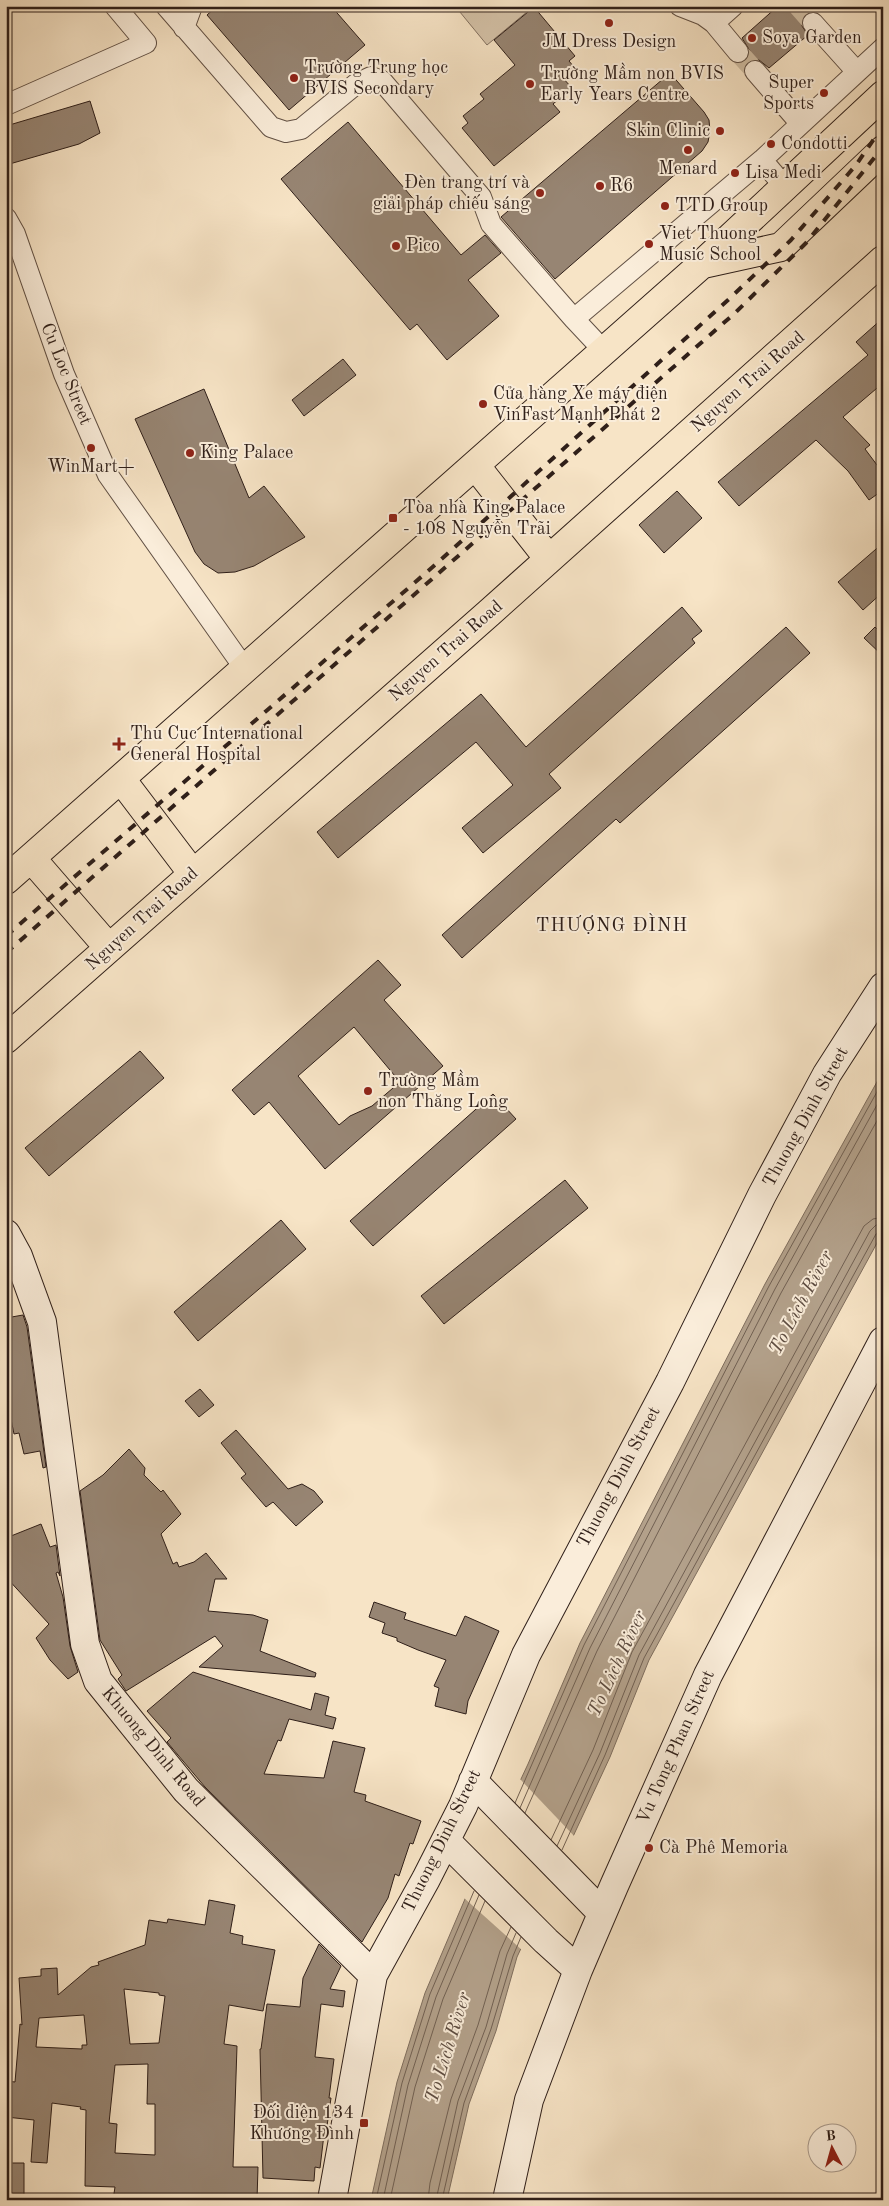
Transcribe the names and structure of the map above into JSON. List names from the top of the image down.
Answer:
{
  "streets": {
    "main road": [
      "Nguyen Trai Road",
      "Thuong Dinh Street",
      "Khuong Dinh Road",
      "Vu Tong Phan Street"
    ],
    "street": ["Cu Loc Street"]
  },
  "crossings": [
    ["Thuong Dinh Street", "Khuong Dinh Road"]
  ],
  "districts": ["THƯỢNG ĐÌNH"],
  "water": ["To Lich River"],
  "places": {
    "other": [
      "JM Dress Design",
      "Soya Garden",
      "Trường Trung học BVIS Secondary",
      "Trường Mầm non BVIS Early Years Centre",
      "Super Sports",
      "Skin Clinic",
      "Condotti",
      "Menard",
      "Lisa Medi",
      "R6",
      "Đèn trang trí và giải pháp chiếu sáng",
      "TTD Group",
      "Viet Thuong Music School",
      "Pico",
      "Cửa hàng Xe máy điện VinFast Mạnh Phát 2",
      "WinMart+",
      "King Palace",
      "Trường Mầm non Thăng Long",
      "Cà Phê Memoria"
    ],
    "transit": ["Tòa nhà King Palace - 108 Nguyễn Trãi", "Đối diện 134 Khương Đình"],
    "health": ["Thu Cuc International General Hospital"]
  },
  "north": "top"
}
